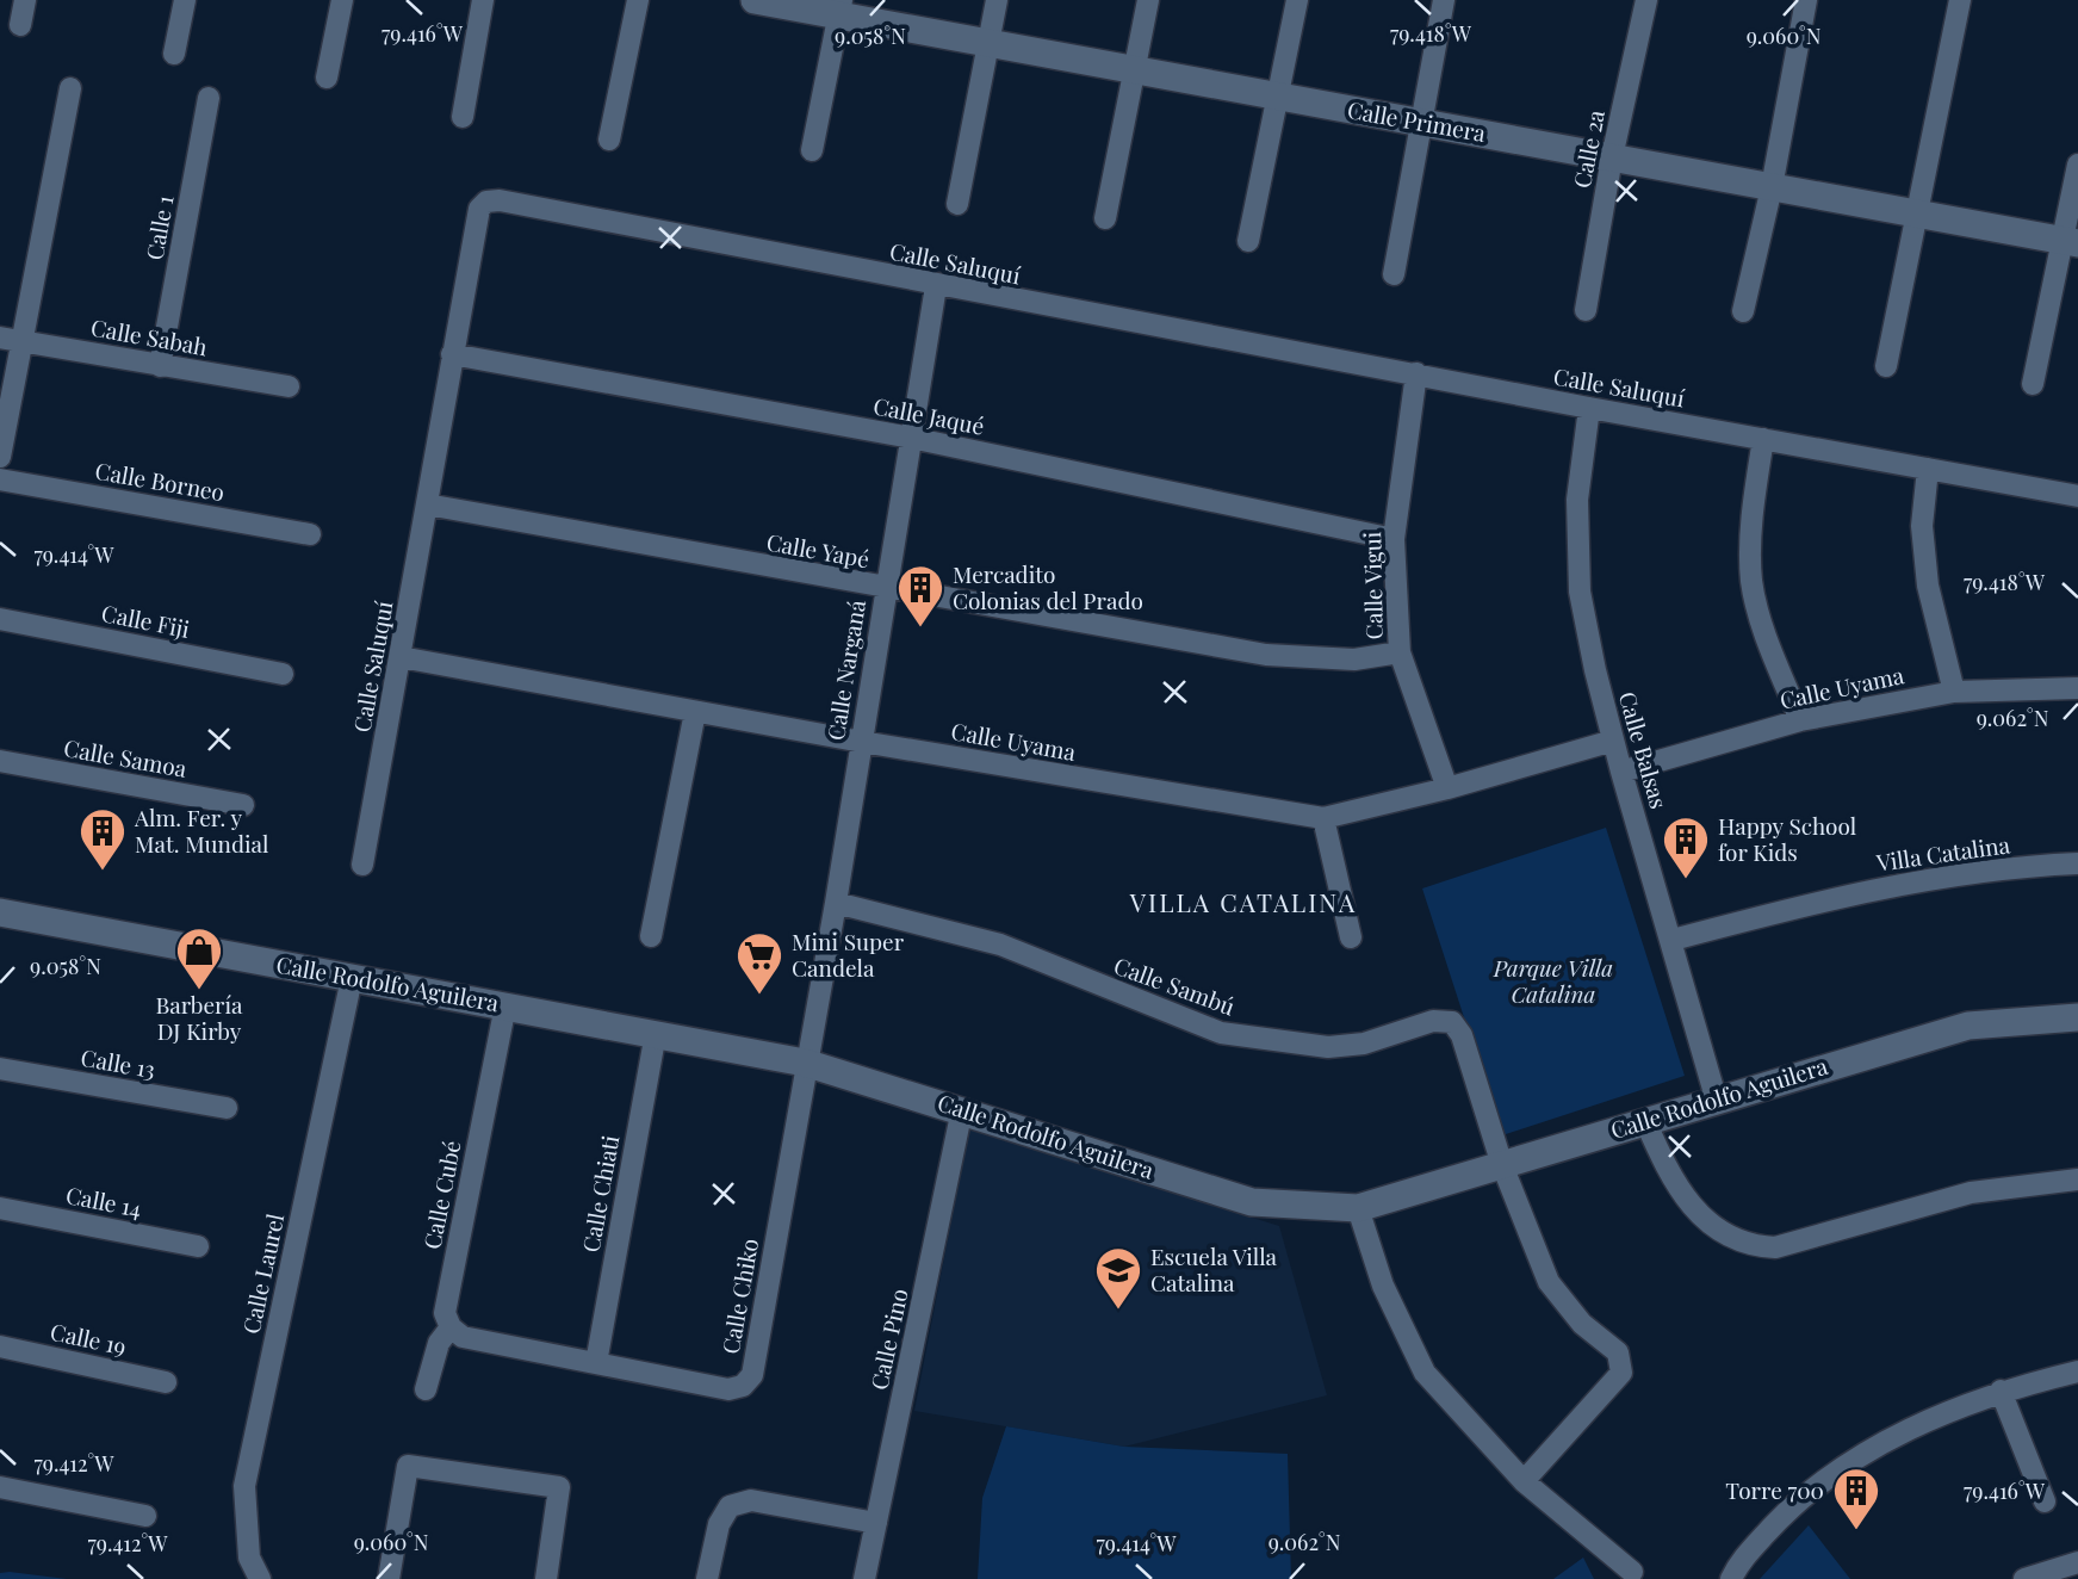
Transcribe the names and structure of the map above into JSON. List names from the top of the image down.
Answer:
{
  "streets": {
    "street": [
      "Calle Primera",
      "Calle 2a",
      "Calle 1",
      "Calle Saluquí",
      "Calle Sabah",
      "Calle Jaqué",
      "Calle Borneo",
      "Calle Yapé",
      "Calle Vigui",
      "Calle Fiji",
      "Calle Narganá",
      "Calle Uyama",
      "Calle Balsas",
      "Calle Samoa",
      "Villa Catalina",
      "Calle Rodolfo Aguilera",
      "Calle Sambú",
      "Calle 13",
      "Calle Chiati",
      "Calle Cubé",
      "Calle 14",
      "Calle Laurel",
      "Calle Chiko",
      "Calle 19",
      "Calle Pino"
    ]
  },
  "crossings": [
    ["Calle Primera", "Calle 2a"],
    ["Calle 1", "Calle Sabah"],
    ["Calle Saluquí", "Calle Jaqué"],
    ["Calle Saluquí", "Calle Yapé"],
    ["Calle Saluquí", "Calle Vigui"],
    ["Calle Saluquí", "Calle Narganá"],
    ["Calle Saluquí", "Calle Uyama"],
    ["Calle Saluquí", "Calle Balsas"],
    ["Calle Jaqué", "Calle Vigui"],
    ["Calle Jaqué", "Calle Narganá"],
    ["Calle Yapé", "Calle Vigui"],
    ["Calle Yapé", "Calle Narganá"],
    ["Calle Vigui", "Calle Uyama"],
    ["Calle Narganá", "Calle Uyama"],
    ["Calle Narganá", "Calle Rodolfo Aguilera"],
    ["Calle Narganá", "Calle Sambú"],
    ["Calle Narganá", "Calle Chiko"],
    ["Calle Uyama", "Calle Balsas"],
    ["Calle Balsas", "Villa Catalina"],
    ["Calle Balsas", "Calle Rodolfo Aguilera"],
    ["Calle Rodolfo Aguilera", "Calle Sambú"],
    ["Calle Rodolfo Aguilera", "Calle Chiati"],
    ["Calle Rodolfo Aguilera", "Calle Cubé"],
    ["Calle Rodolfo Aguilera", "Calle Laurel"],
    ["Calle Rodolfo Aguilera", "Calle Chiko"],
    ["Calle Rodolfo Aguilera", "Calle Pino"],
    ["Calle Chiati", "Calle Chiko"],
    ["Calle Cubé", "Calle Chiko"]
  ],
  "districts": ["VILLA CATALINA"],
  "parks": ["Parque Villa Catalina"],
  "places": {
    "building": [
      "Mercadito Colonias del Prado",
      "Alm. Fer. y Mat. Mundial",
      "Happy School for Kids",
      "Torre 700"
    ],
    "shop": ["Barbería DJ Kirby"],
    "supermarket": ["Mini Super Candela"],
    "school or university": ["Escuela Villa Catalina"]
  },
  "coordinates": [
    "79.416°W",
    "79.418°W",
    "9.058°N",
    "9.060°N",
    "79.414°W",
    "9.062°N",
    "79.412°W"
  ]
}
